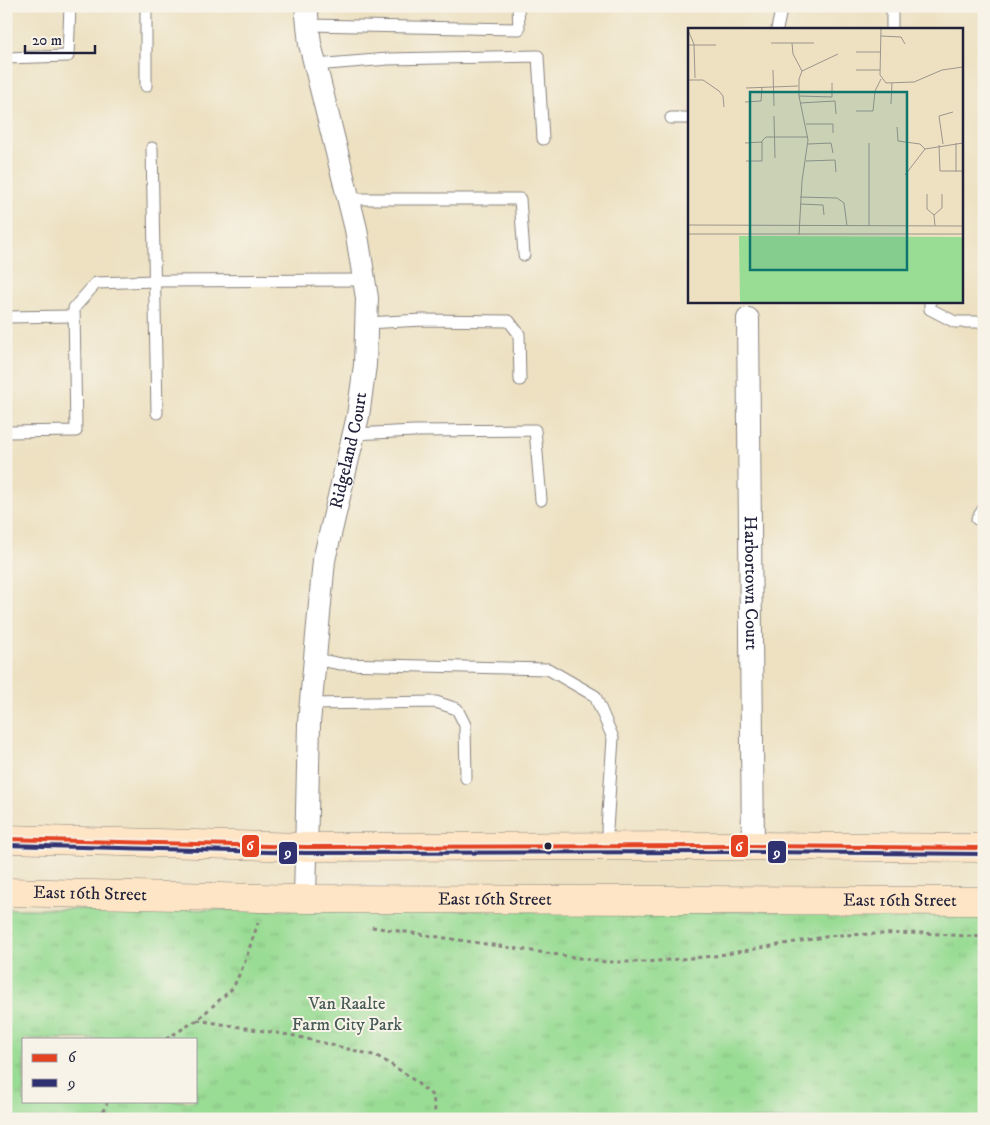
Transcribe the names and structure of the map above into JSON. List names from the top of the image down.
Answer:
{
  "streets": {
    "main road": ["East 16th Street"],
    "street": ["Ridgeland Court", "Harbortown Court"]
  },
  "crossings": [
    ["Ridgeland Court", "East 16th Street"]
  ],
  "parks": ["Van Raalte Farm City Park"],
  "lines": ["transit line 6", "transit line 9"],
  "legend": ["6", "9"],
  "scale_bar": "20 m"
}
